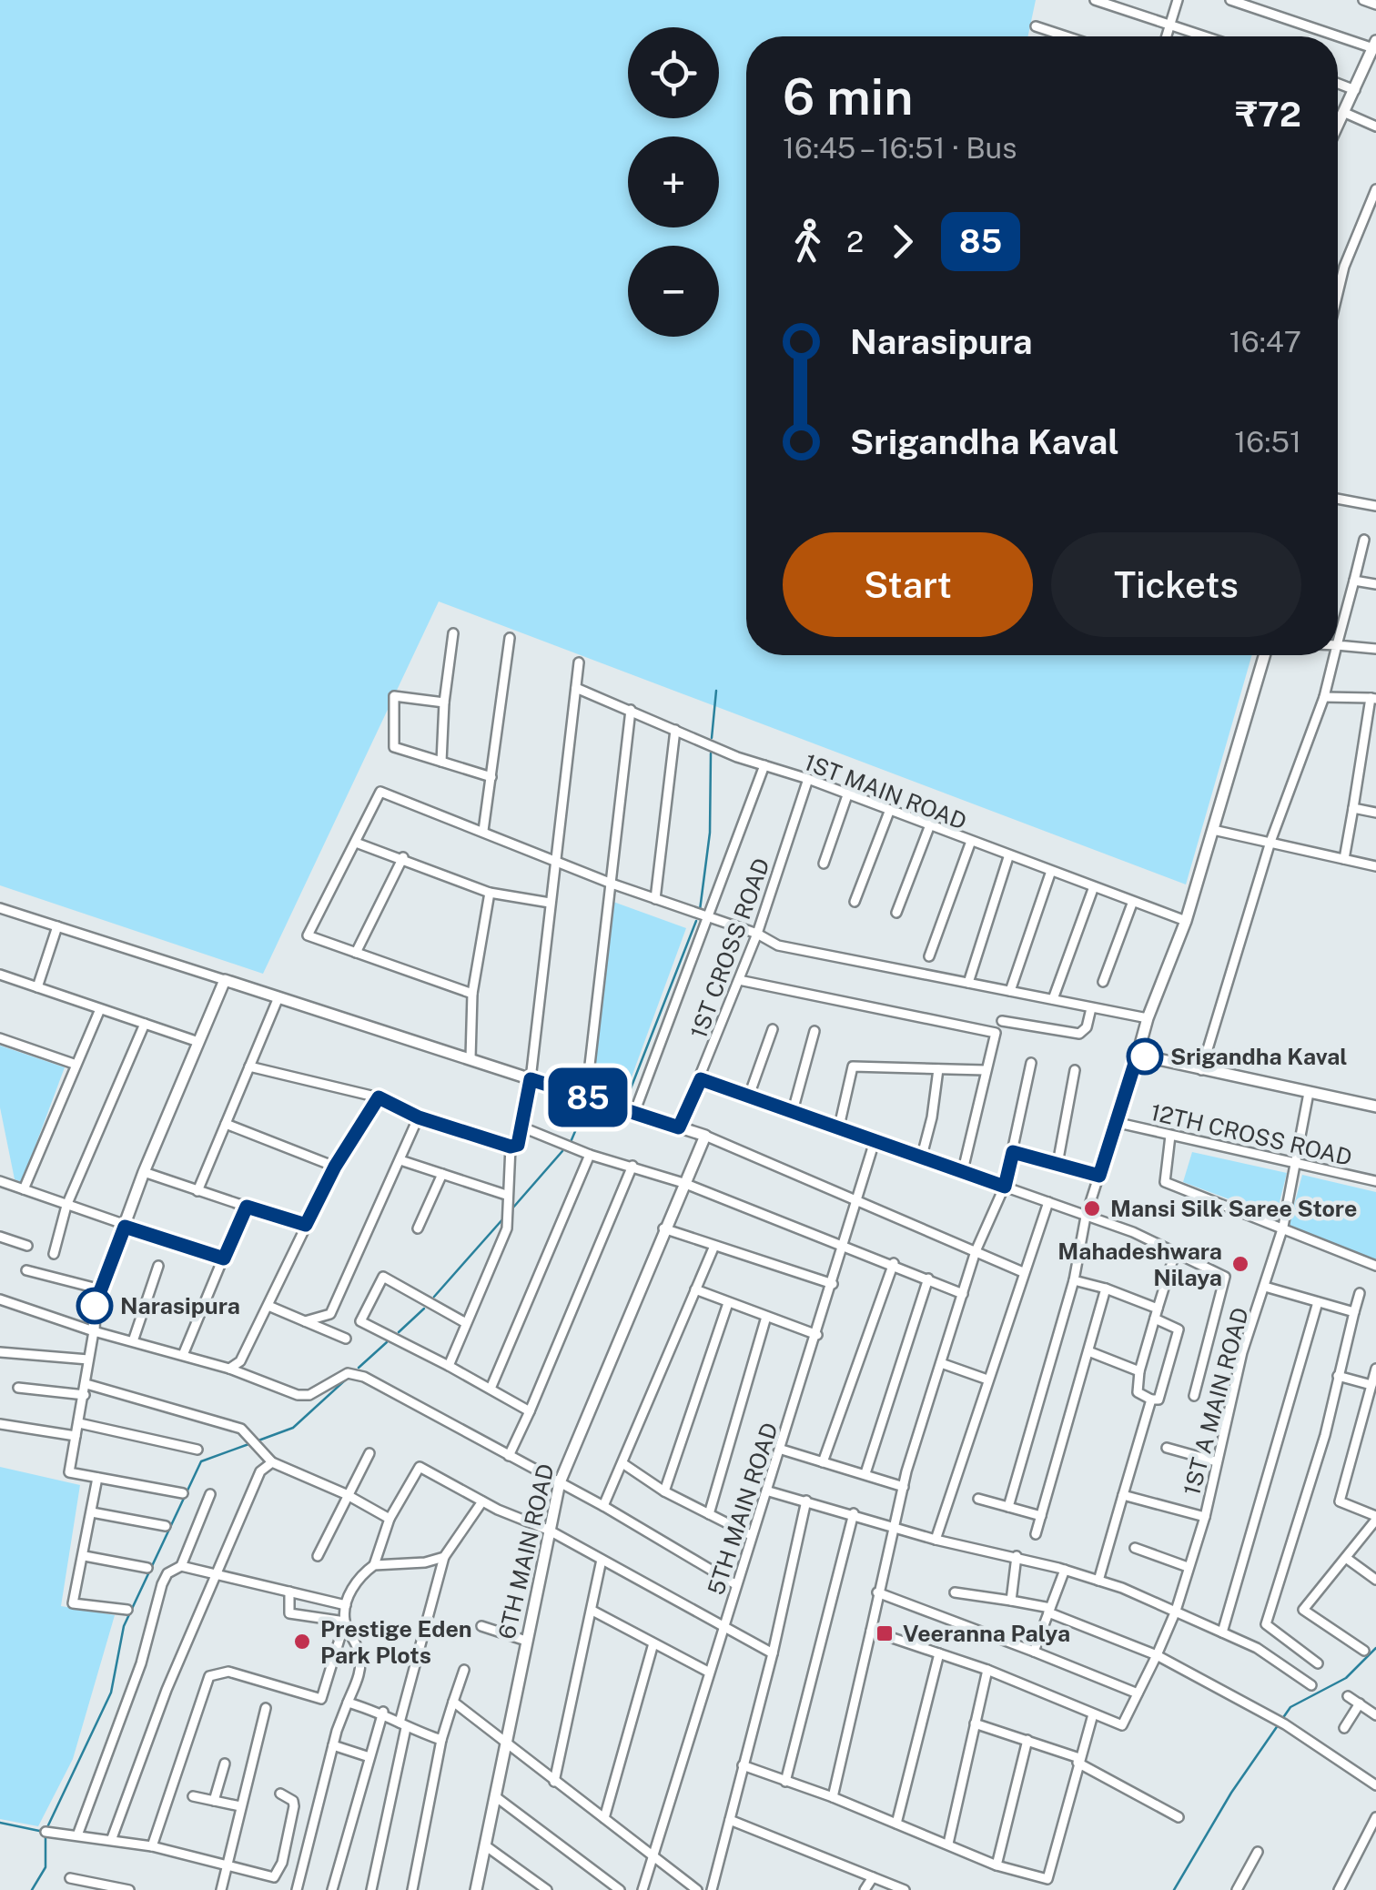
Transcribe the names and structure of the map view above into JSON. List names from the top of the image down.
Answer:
{
  "streets": {
    "street": [
      "1ST MAIN ROAD",
      "1ST CROSS ROAD",
      "12TH CROSS ROAD",
      "1ST A MAIN ROAD",
      "5TH MAIN ROAD",
      "6TH MAIN ROAD"
    ]
  },
  "crossings": [
    ["1ST MAIN ROAD", "1ST CROSS ROAD"],
    ["12TH CROSS ROAD", "1ST A MAIN ROAD"]
  ],
  "places": {
    "other": [
      "Srigandha Kaval",
      "Mansi Silk Saree Store",
      "Mahadeshwara Nilaya",
      "Narasipura",
      "Prestige Eden Park Plots"
    ],
    "transit": ["Veeranna Palya"]
  },
  "lines": ["bus line 85"],
  "page": {
    "on_map": "85",
    "map_buttons": ["+", "−"],
    "heading": ["6 min", "16:45 – 16:51 · Bus", "₹72"],
    "legs": ["2", "85"],
    "list": [
      {
        "name": "Narasipura",
        "value": "16:47"
      },
      {
        "name": "Srigandha Kaval",
        "value": "16:51"
      }
    ],
    "buttons": ["Start", "Tickets"]
  }
}
